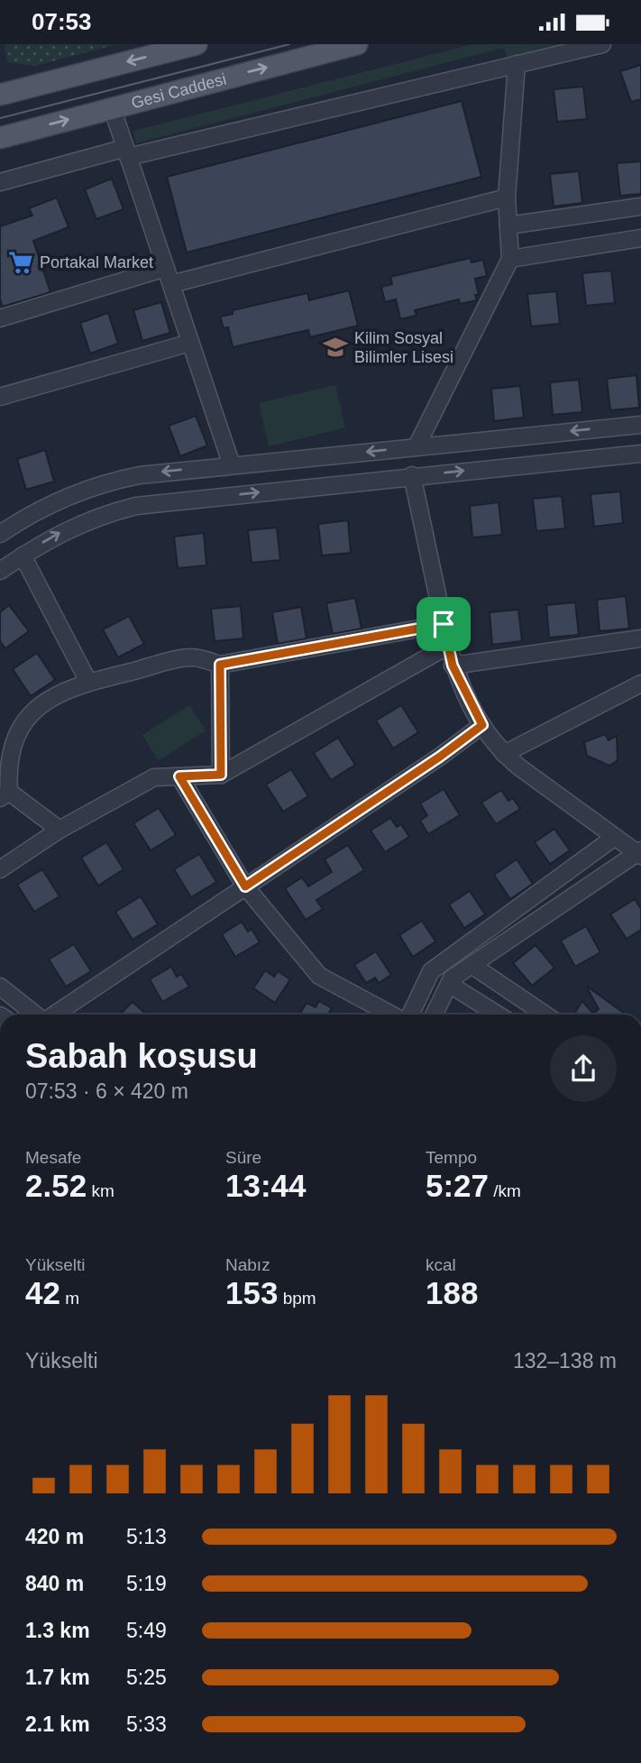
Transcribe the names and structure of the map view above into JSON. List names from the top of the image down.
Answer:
{
  "streets": {
    "main road": ["Gesi Caddesi"]
  },
  "places": {
    "supermarket": ["Portakal Market"],
    "school or university": ["Kilim Sosyal Bilimler Lisesi"]
  },
  "page": {
    "status": "07:53",
    "heading": ["Sabah koşusu", "07:53 · 6 × 420 m"],
    "stats": [
      ["Mesafe", "2.52 km"],
      ["Süre", "13:44"],
      ["Tempo", "5:27 /km"],
      ["Yükselti", "42 m"],
      ["Nabız", "153 bpm"],
      ["kcal", "188"]
    ],
    "chart": ["Yükselti", "132–138 m"],
    "list": [
      {
        "name": "420 m",
        "note": "5:13"
      },
      {
        "name": "840 m",
        "note": "5:19"
      },
      {
        "name": "1.3 km",
        "note": "5:49"
      },
      {
        "name": "1.7 km",
        "note": "5:25"
      },
      {
        "name": "2.1 km",
        "note": "5:33"
      }
    ]
  }
}
